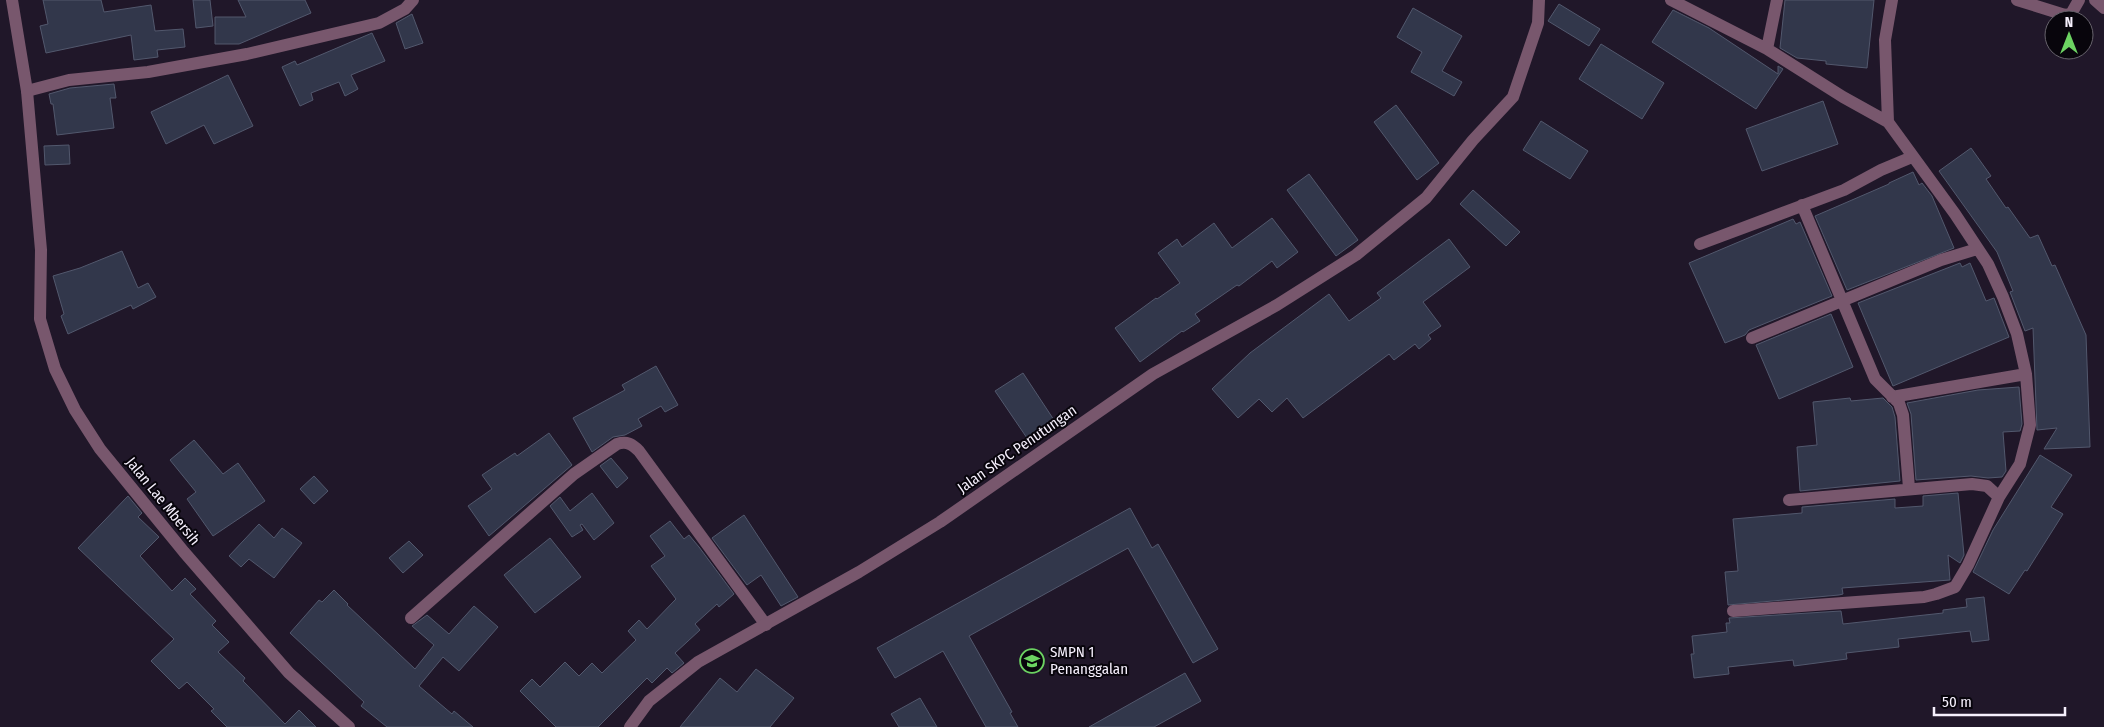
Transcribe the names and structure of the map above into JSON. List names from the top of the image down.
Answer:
{
  "streets": {
    "street": ["Jalan SKPC Penutungan", "Jalan Lae Mbersih"]
  },
  "places": {
    "school or university": ["SMPN 1 Penanggalan"]
  },
  "scale_bar": "50 m",
  "north": "top"
}
